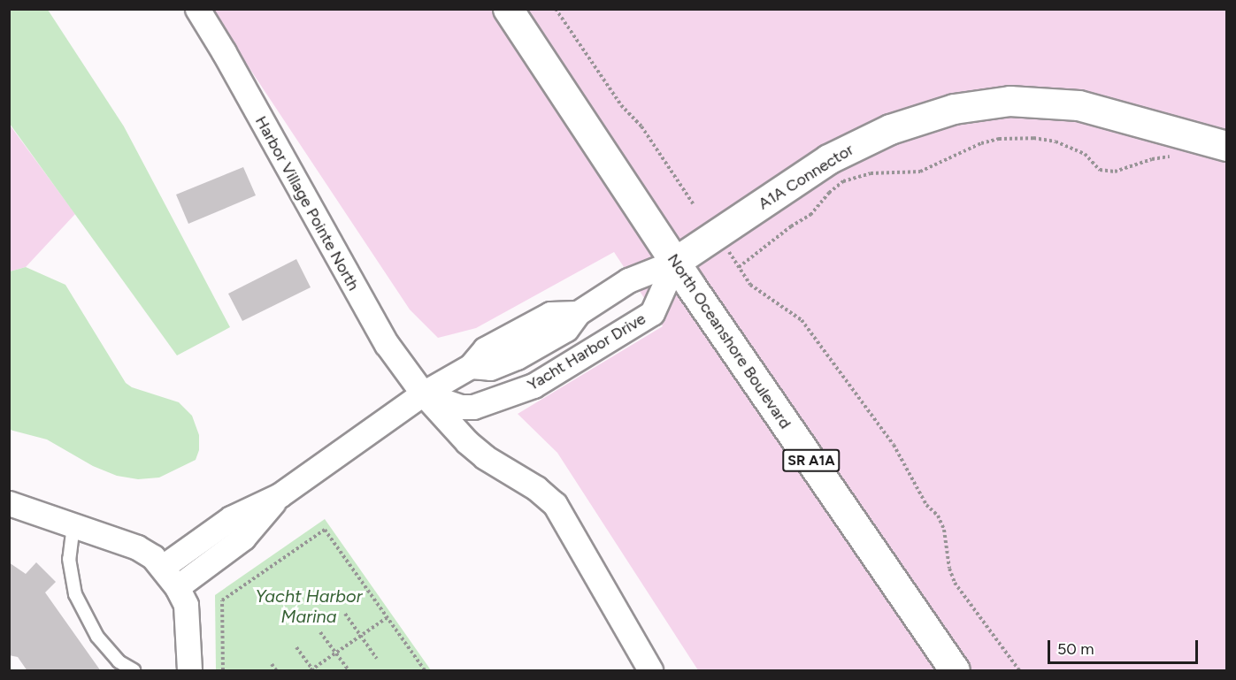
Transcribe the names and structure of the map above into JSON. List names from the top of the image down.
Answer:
{
  "streets": {
    "main road": ["A1A Connector", "North Oceanshore Boulevard", "SR A1A"],
    "street": ["Harbor Village Pointe North", "Yacht Harbor Drive"]
  },
  "crossings": [
    ["A1A Connector", "North Oceanshore Boulevard"],
    ["A1A Connector", "Yacht Harbor Drive"],
    ["Harbor Village Pointe North", "Yacht Harbor Drive"],
    ["North Oceanshore Boulevard", "Yacht Harbor Drive"]
  ],
  "water": ["Yacht Harbor Marina"],
  "scale_bar": "50 m"
}
